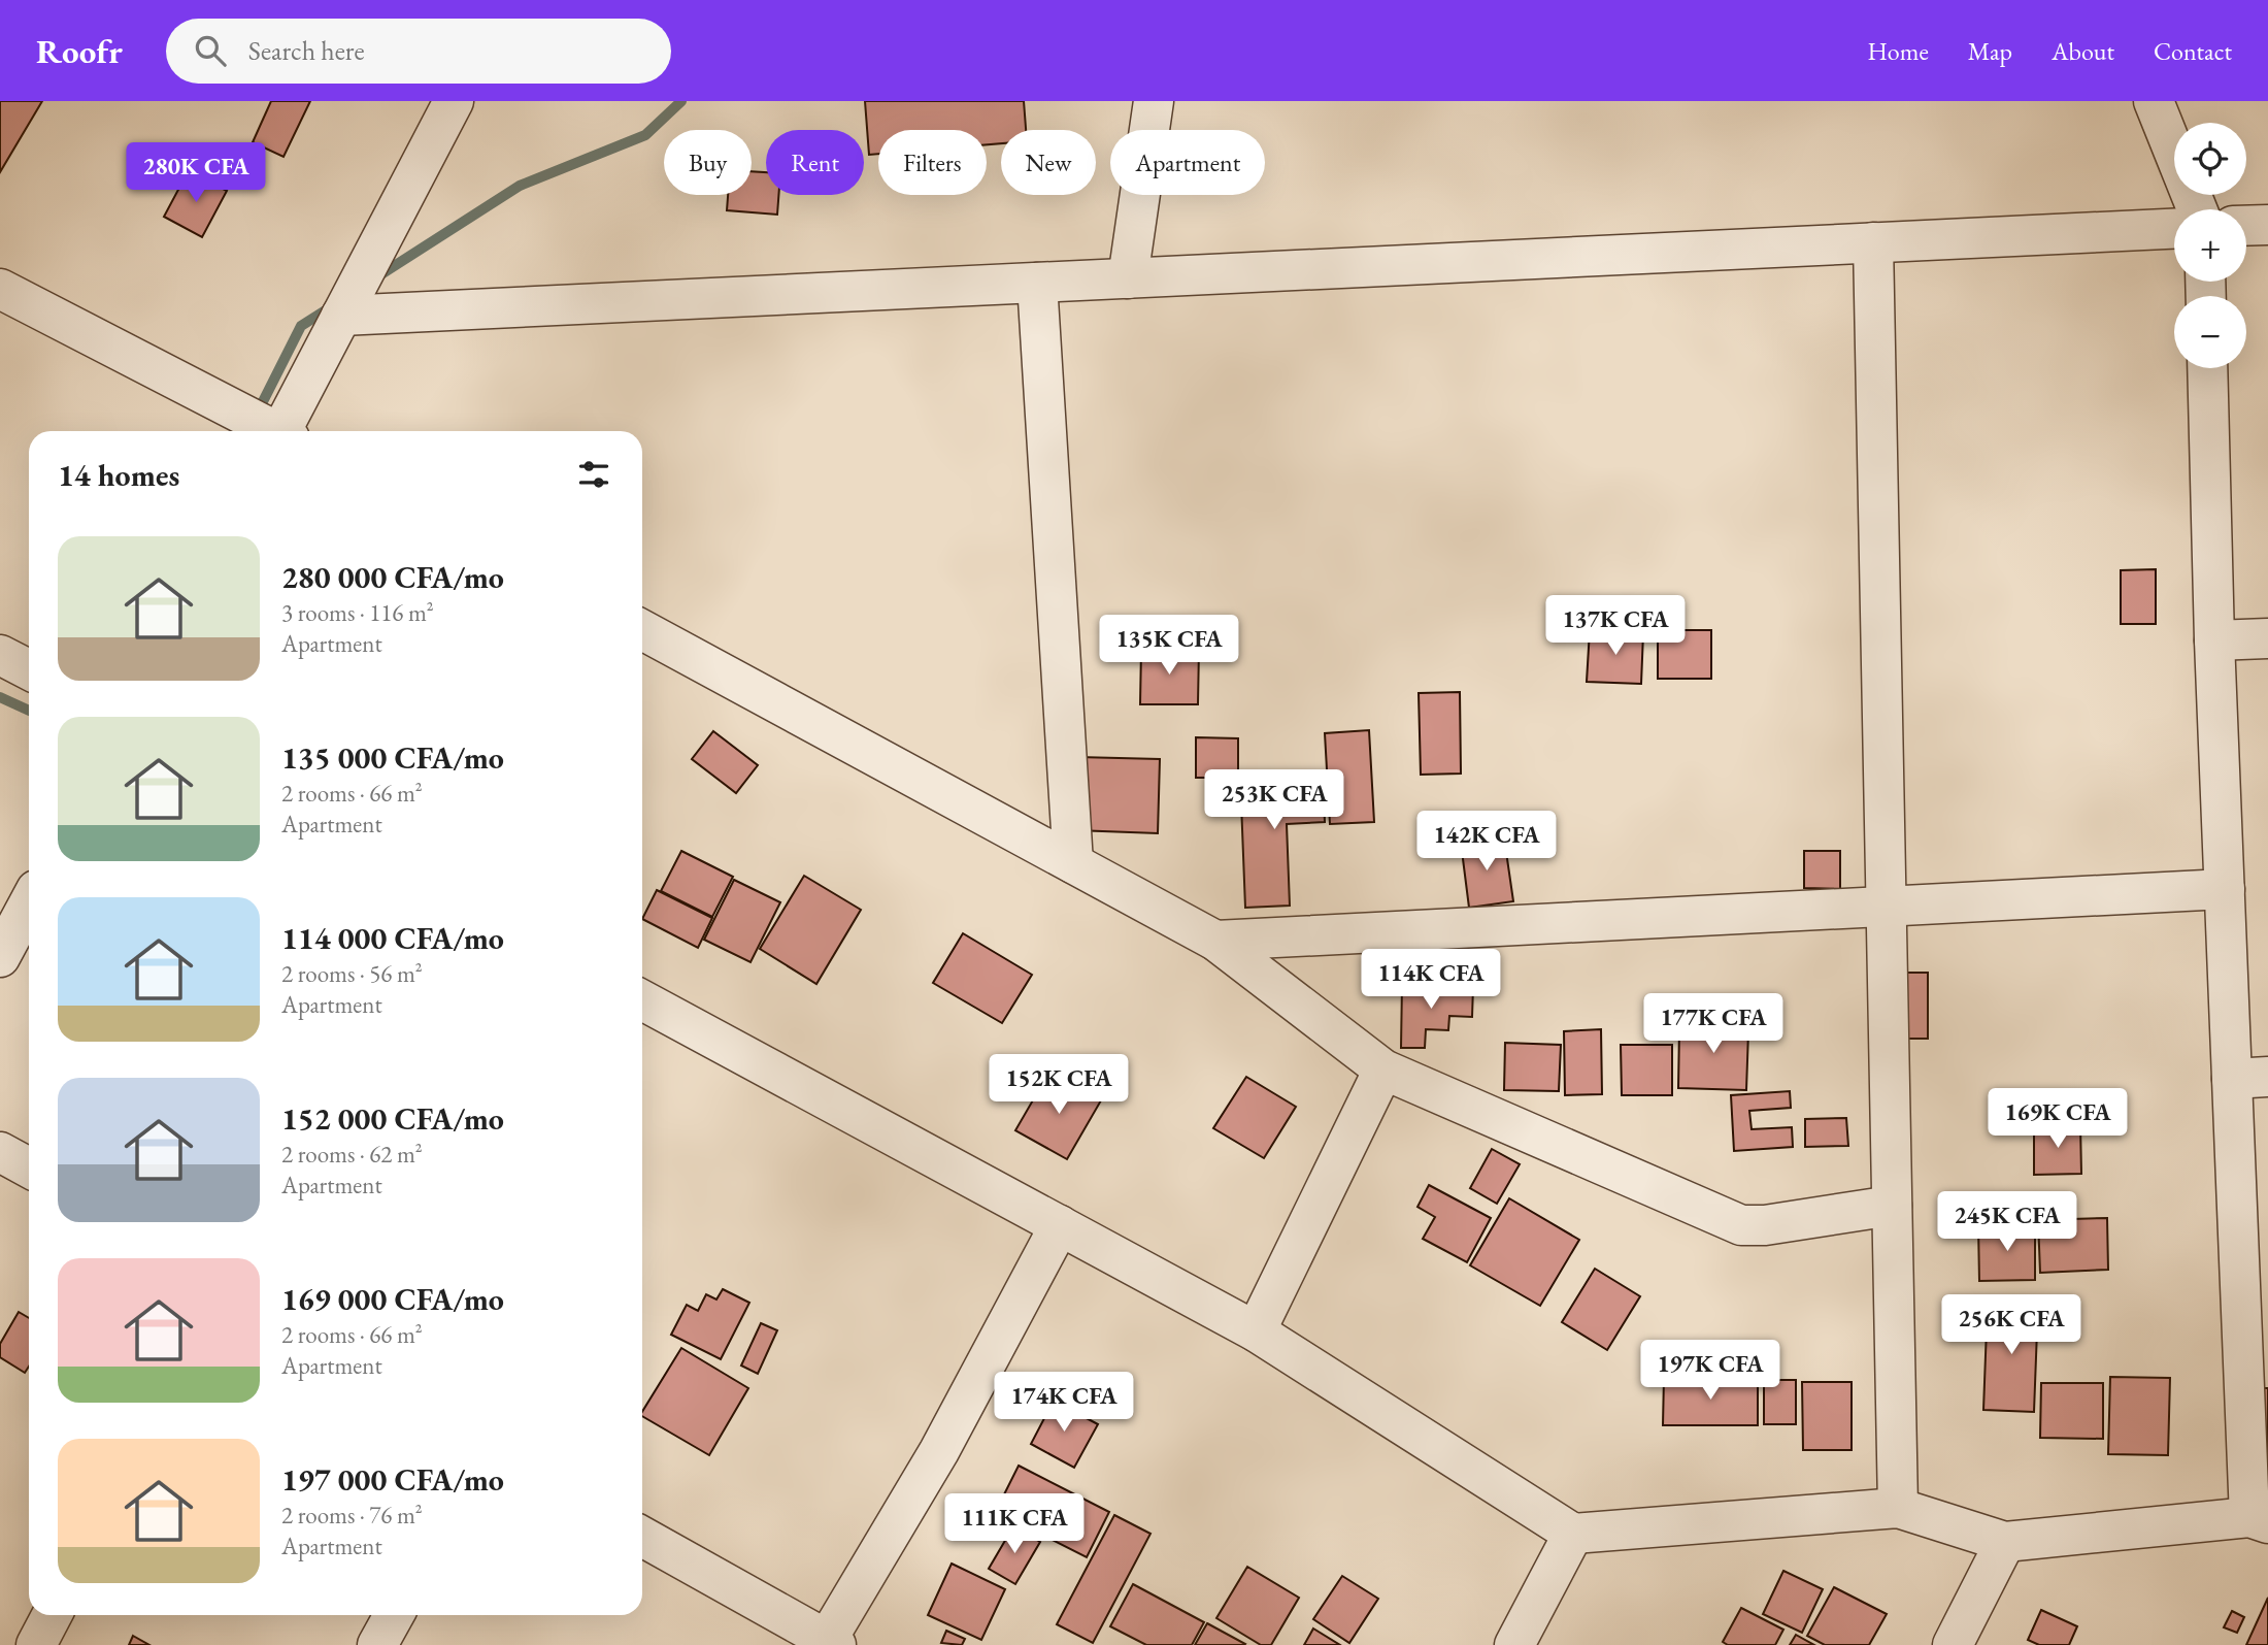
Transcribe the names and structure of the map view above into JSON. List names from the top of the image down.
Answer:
{
  "page": {
    "header": "Roofr",
    "search": "Search here",
    "nav": [
      "Home",
      "Map",
      "About",
      "Contact"
    ],
    "map_buttons": ["+", "−"],
    "chip": [
      "Buy",
      "Rent",
      "Filters",
      "New",
      "Apartment"
    ],
    "price": [
      "280K CFA",
      "137K CFA",
      "135K CFA",
      "253K CFA",
      "142K CFA",
      "114K CFA",
      "177K CFA",
      "152K CFA",
      "169K CFA",
      "245K CFA",
      "256K CFA",
      "197K CFA",
      "174K CFA",
      "111K CFA"
    ],
    "heading": "14 homes",
    "list": [
      {
        "name": "280 000 CFA/mo",
        "note": "3 rooms · 116 m² · Apartment"
      },
      {
        "name": "135 000 CFA/mo",
        "note": "2 rooms · 66 m² · Apartment"
      },
      {
        "name": "114 000 CFA/mo",
        "note": "2 rooms · 56 m² · Apartment"
      },
      {
        "name": "152 000 CFA/mo",
        "note": "2 rooms · 62 m² · Apartment"
      },
      {
        "name": "169 000 CFA/mo",
        "note": "2 rooms · 66 m² · Apartment"
      },
      {
        "name": "197 000 CFA/mo",
        "note": "2 rooms · 76 m² · Apartment"
      }
    ]
  }
}
